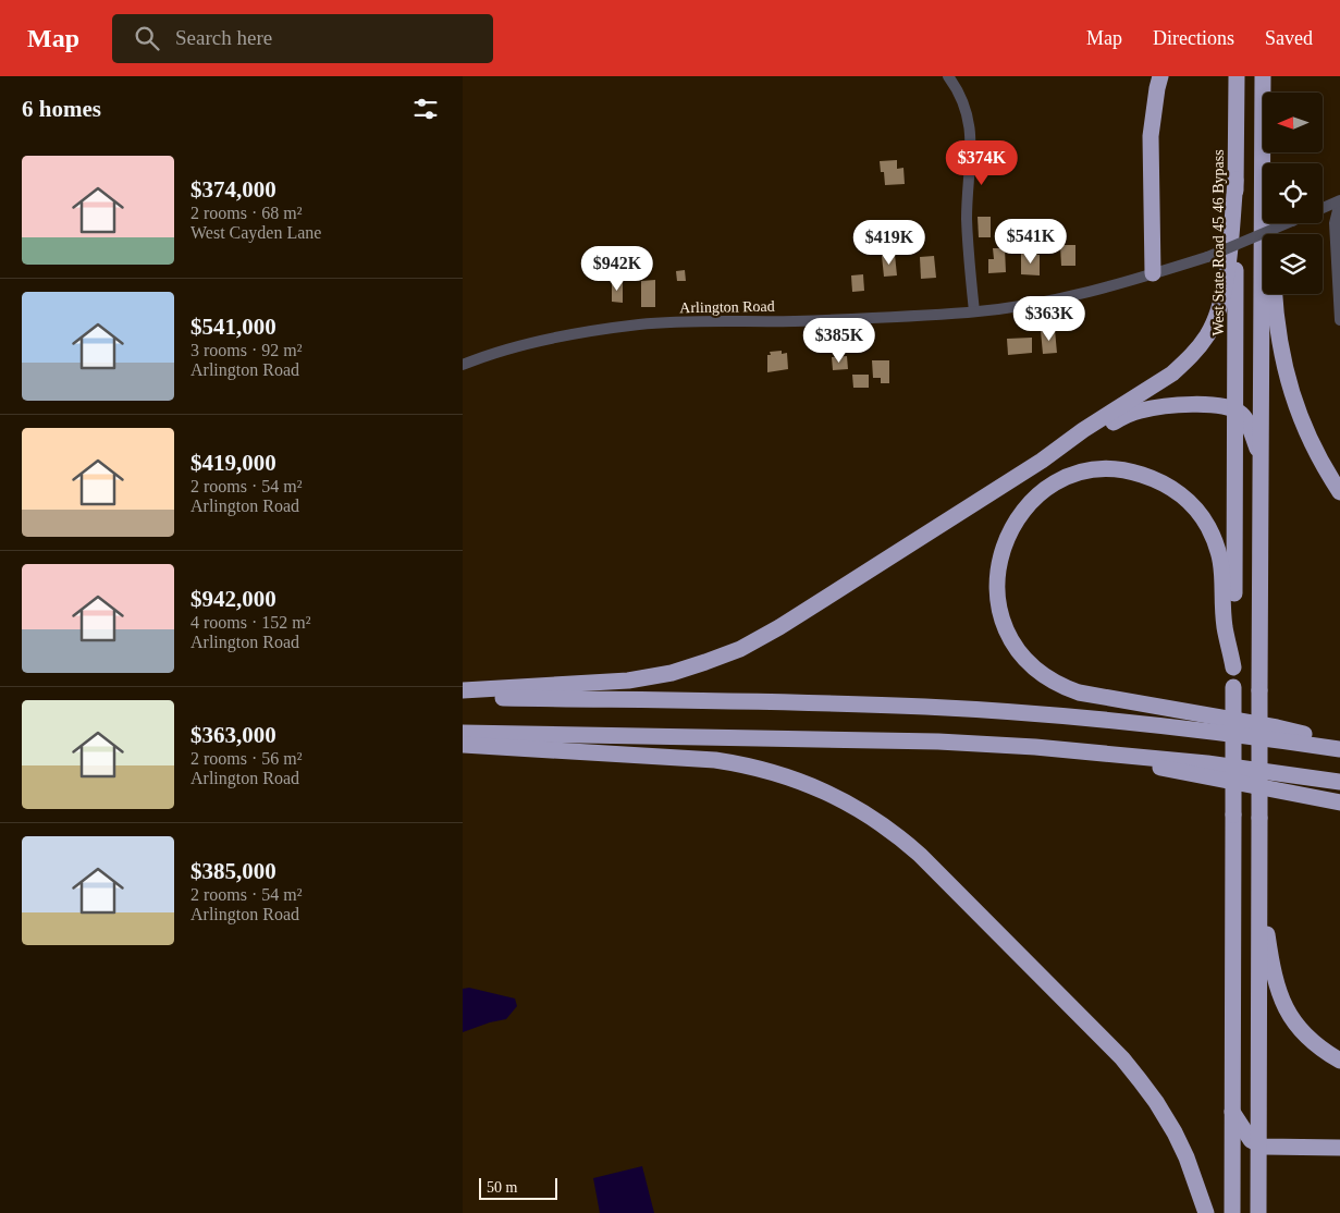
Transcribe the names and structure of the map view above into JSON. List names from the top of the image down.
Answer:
{
  "streets": {
    "highway": ["West State Road 45 46 Bypass"],
    "street": ["Arlington Road"]
  },
  "scale_bar": "50 m",
  "north": "left",
  "page": {
    "header": "Map",
    "search": "Search here",
    "nav": ["Map", "Directions", "Saved"],
    "heading": "6 homes",
    "price": [
      "$374K",
      "$541K",
      "$419K",
      "$942K",
      "$363K",
      "$385K"
    ],
    "list": [
      {
        "name": "$374,000",
        "note": "2 rooms · 68 m² · West Cayden Lane"
      },
      {
        "name": "$541,000",
        "note": "3 rooms · 92 m² · Arlington Road"
      },
      {
        "name": "$419,000",
        "note": "2 rooms · 54 m² · Arlington Road"
      },
      {
        "name": "$942,000",
        "note": "4 rooms · 152 m² · Arlington Road"
      },
      {
        "name": "$363,000",
        "note": "2 rooms · 56 m² · Arlington Road"
      },
      {
        "name": "$385,000",
        "note": "2 rooms · 54 m² · Arlington Road"
      }
    ],
    "scale": "50 m"
  }
}
